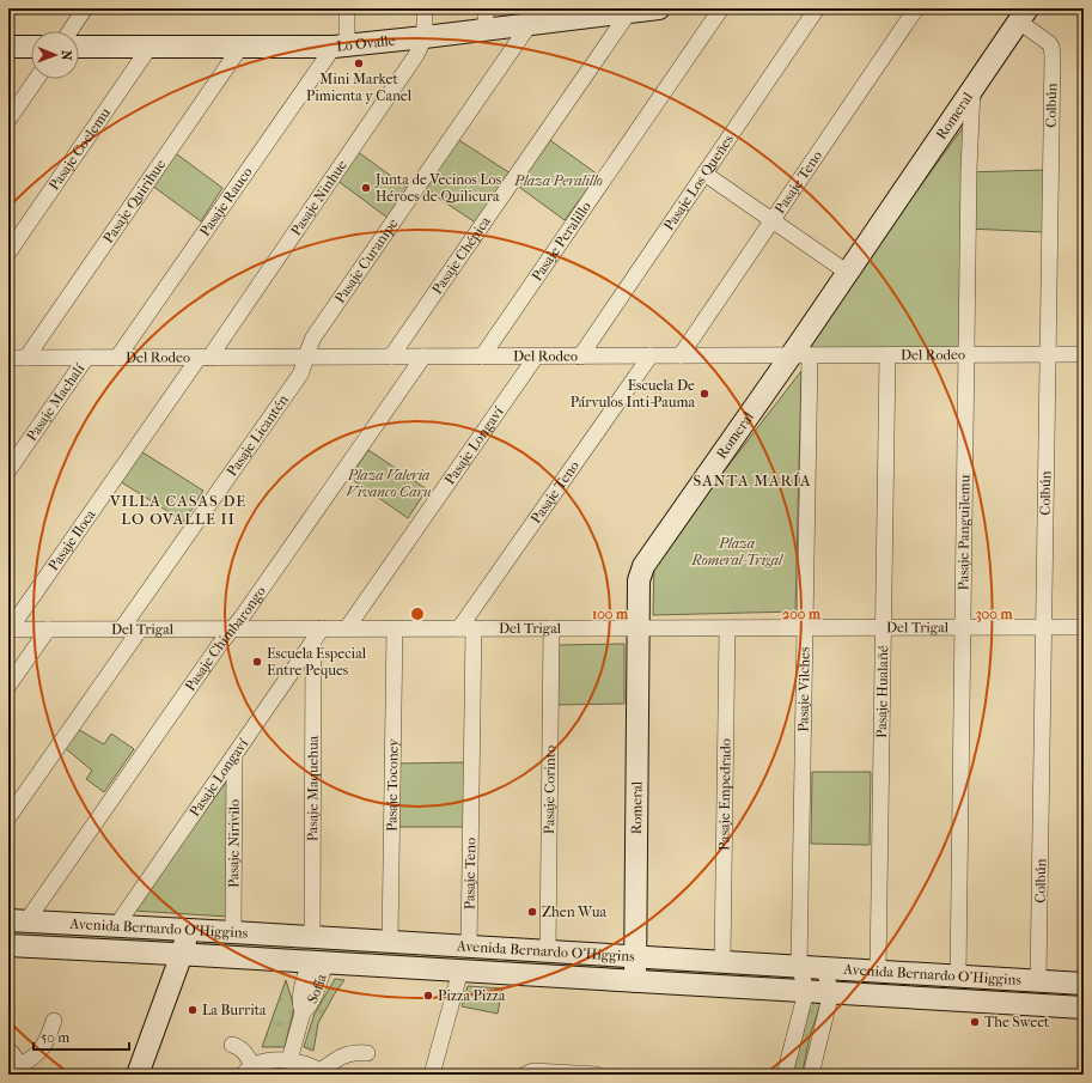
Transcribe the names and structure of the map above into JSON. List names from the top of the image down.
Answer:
{
  "streets": {
    "main road": ["Lo Ovalle", "Romeral", "Avenida Bernardo O'Higgins"],
    "street": [
      "Colbún",
      "Pasaje Coelemu",
      "Pasaje Los Queñes",
      "Pasaje Teno",
      "Pasaje Ninhue",
      "Pasaje Quirihue",
      "Pasaje Rauco",
      "Pasaje Peralillo",
      "Pasaje Chépica",
      "Pasaje Curanipe",
      "Del Rodeo",
      "Pasaje Machalí",
      "Pasaje Licantén",
      "Pasaje Longaví",
      "Pasaje Panguilemu",
      "Pasaje Iloca",
      "Del Trigal",
      "Pasaje Chimbarongo",
      "Pasaje Vilches",
      "Pasaje Hualañé",
      "Pasaje Toconey",
      "Pasaje Maquehua",
      "Pasaje Corinto",
      "Pasaje Empedrado",
      "Pasaje Nirivilo",
      "Sofía"
    ]
  },
  "crossings": [
    ["Lo Ovalle", "Pasaje Coelemu"],
    ["Lo Ovalle", "Pasaje Ninhue"],
    ["Lo Ovalle", "Pasaje Quirihue"],
    ["Lo Ovalle", "Pasaje Rauco"],
    ["Lo Ovalle", "Pasaje Chépica"],
    ["Lo Ovalle", "Pasaje Curanipe"],
    ["Colbún", "Romeral"],
    ["Colbún", "Del Rodeo"],
    ["Colbún", "Del Trigal"],
    ["Colbún", "Avenida Bernardo O'Higgins"],
    ["Romeral", "Del Rodeo"],
    ["Romeral", "Pasaje Panguilemu"],
    ["Romeral", "Del Trigal"],
    ["Romeral", "Pasaje Vilches"],
    ["Romeral", "Avenida Bernardo O'Higgins"],
    ["Pasaje Los Queñes", "Del Rodeo"],
    ["Pasaje Teno", "Del Rodeo"],
    ["Pasaje Teno", "Del Trigal"],
    ["Pasaje Teno", "Avenida Bernardo O'Higgins"],
    ["Pasaje Ninhue", "Del Rodeo"],
    ["Pasaje Ninhue", "Pasaje Iloca"],
    ["Pasaje Quirihue", "Del Rodeo"],
    ["Pasaje Rauco", "Del Rodeo"],
    ["Pasaje Peralillo", "Del Rodeo"],
    ["Pasaje Chépica", "Del Rodeo"],
    ["Pasaje Curanipe", "Del Rodeo"],
    ["Pasaje Curanipe", "Pasaje Licantén"],
    ["Del Rodeo", "Pasaje Machalí"],
    ["Del Rodeo", "Pasaje Licantén"],
    ["Del Rodeo", "Pasaje Longaví"],
    ["Del Rodeo", "Pasaje Panguilemu"],
    ["Del Rodeo", "Pasaje Iloca"],
    ["Del Rodeo", "Pasaje Chimbarongo"],
    ["Del Rodeo", "Pasaje Vilches"],
    ["Del Rodeo", "Pasaje Hualañé"],
    ["Pasaje Licantén", "Del Trigal"],
    ["Pasaje Longaví", "Del Trigal"],
    ["Pasaje Longaví", "Pasaje Maquehua"],
    ["Pasaje Longaví", "Pasaje Nirivilo"],
    ["Pasaje Longaví", "Avenida Bernardo O'Higgins"],
    ["Pasaje Panguilemu", "Del Trigal"],
    ["Pasaje Panguilemu", "Avenida Bernardo O'Higgins"],
    ["Pasaje Iloca", "Del Trigal"],
    ["Del Trigal", "Pasaje Chimbarongo"],
    ["Del Trigal", "Pasaje Vilches"],
    ["Del Trigal", "Pasaje Hualañé"],
    ["Del Trigal", "Pasaje Toconey"],
    ["Del Trigal", "Pasaje Maquehua"],
    ["Del Trigal", "Pasaje Corinto"],
    ["Del Trigal", "Pasaje Empedrado"],
    ["Pasaje Chimbarongo", "Avenida Bernardo O'Higgins"],
    ["Pasaje Vilches", "Avenida Bernardo O'Higgins"],
    ["Pasaje Hualañé", "Avenida Bernardo O'Higgins"],
    ["Pasaje Toconey", "Avenida Bernardo O'Higgins"],
    ["Pasaje Maquehua", "Avenida Bernardo O'Higgins"],
    ["Pasaje Corinto", "Avenida Bernardo O'Higgins"],
    ["Pasaje Empedrado", "Avenida Bernardo O'Higgins"],
    ["Pasaje Nirivilo", "Avenida Bernardo O'Higgins"],
    ["Avenida Bernardo O'Higgins", "Sofía"]
  ],
  "districts": ["SANTA MARÍA", "VILLA CASAS DE LO OVALLE II"],
  "parks": ["Plaza Peralillo", "Plaza Valeria Vivanco Caru", "Plaza Romeral-Trigal"],
  "places": [
    "Mini Market Pimienta y Canel",
    "Junta de Vecinos Los Héroes de Quilicura",
    "Escuela De Párvulos Inti-Pauma",
    "Escuela Especial Entre Peques",
    "Zhen Wua",
    "Pizza Pizza",
    "La Burrita",
    "The Sweet"
  ],
  "scale_bar": "50 m",
  "north": "right",
  "rings": ["100 m", "200 m", "300 m"]
}
